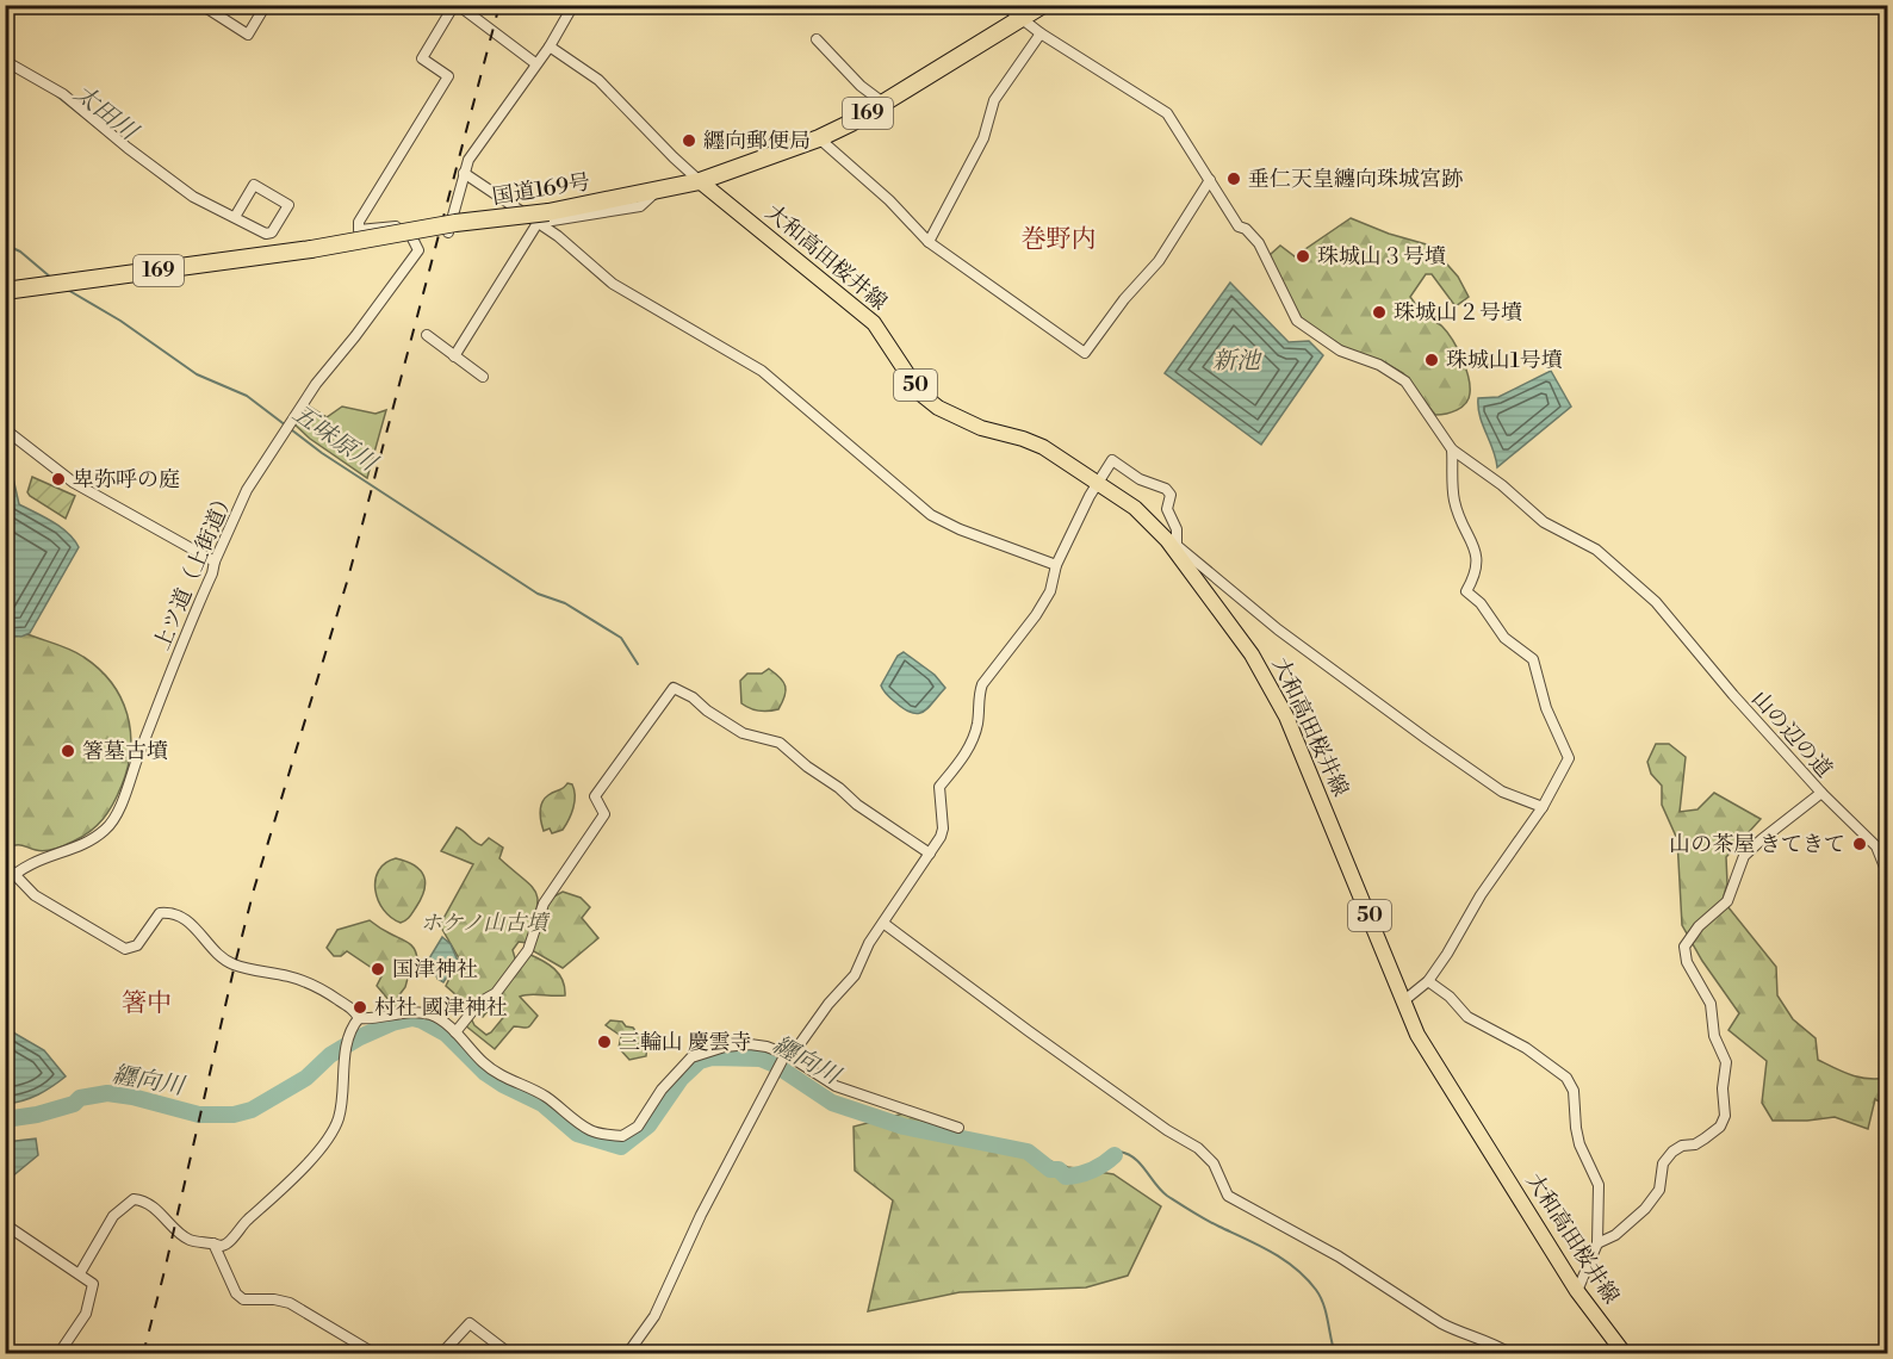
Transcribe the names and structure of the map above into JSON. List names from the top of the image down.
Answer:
{
  "streets": {
    "highway": ["169", "国道169号"],
    "main road": ["大和高田桜井線", "50"],
    "street": ["上ツ道（上街道）", "山の辺の道"]
  },
  "crossings": [
    ["国道169号", "大和高田桜井線"]
  ],
  "districts": ["巻野内", "箸中"],
  "water": [
    "太田川",
    "新池",
    "五味原川",
    "纒向川"
  ],
  "parks": ["ホケノ山古墳"],
  "places": [
    "纒向郵便局",
    "垂仁天皇纏向珠城宮跡",
    "珠城山３号墳",
    "珠城山２号墳",
    "珠城山1号墳",
    "卑弥呼の庭",
    "箸墓古墳",
    "山の茶屋 きてきて",
    "国津神社",
    "村社 國津神社",
    "三輪山 慶雲寺"
  ]
}
